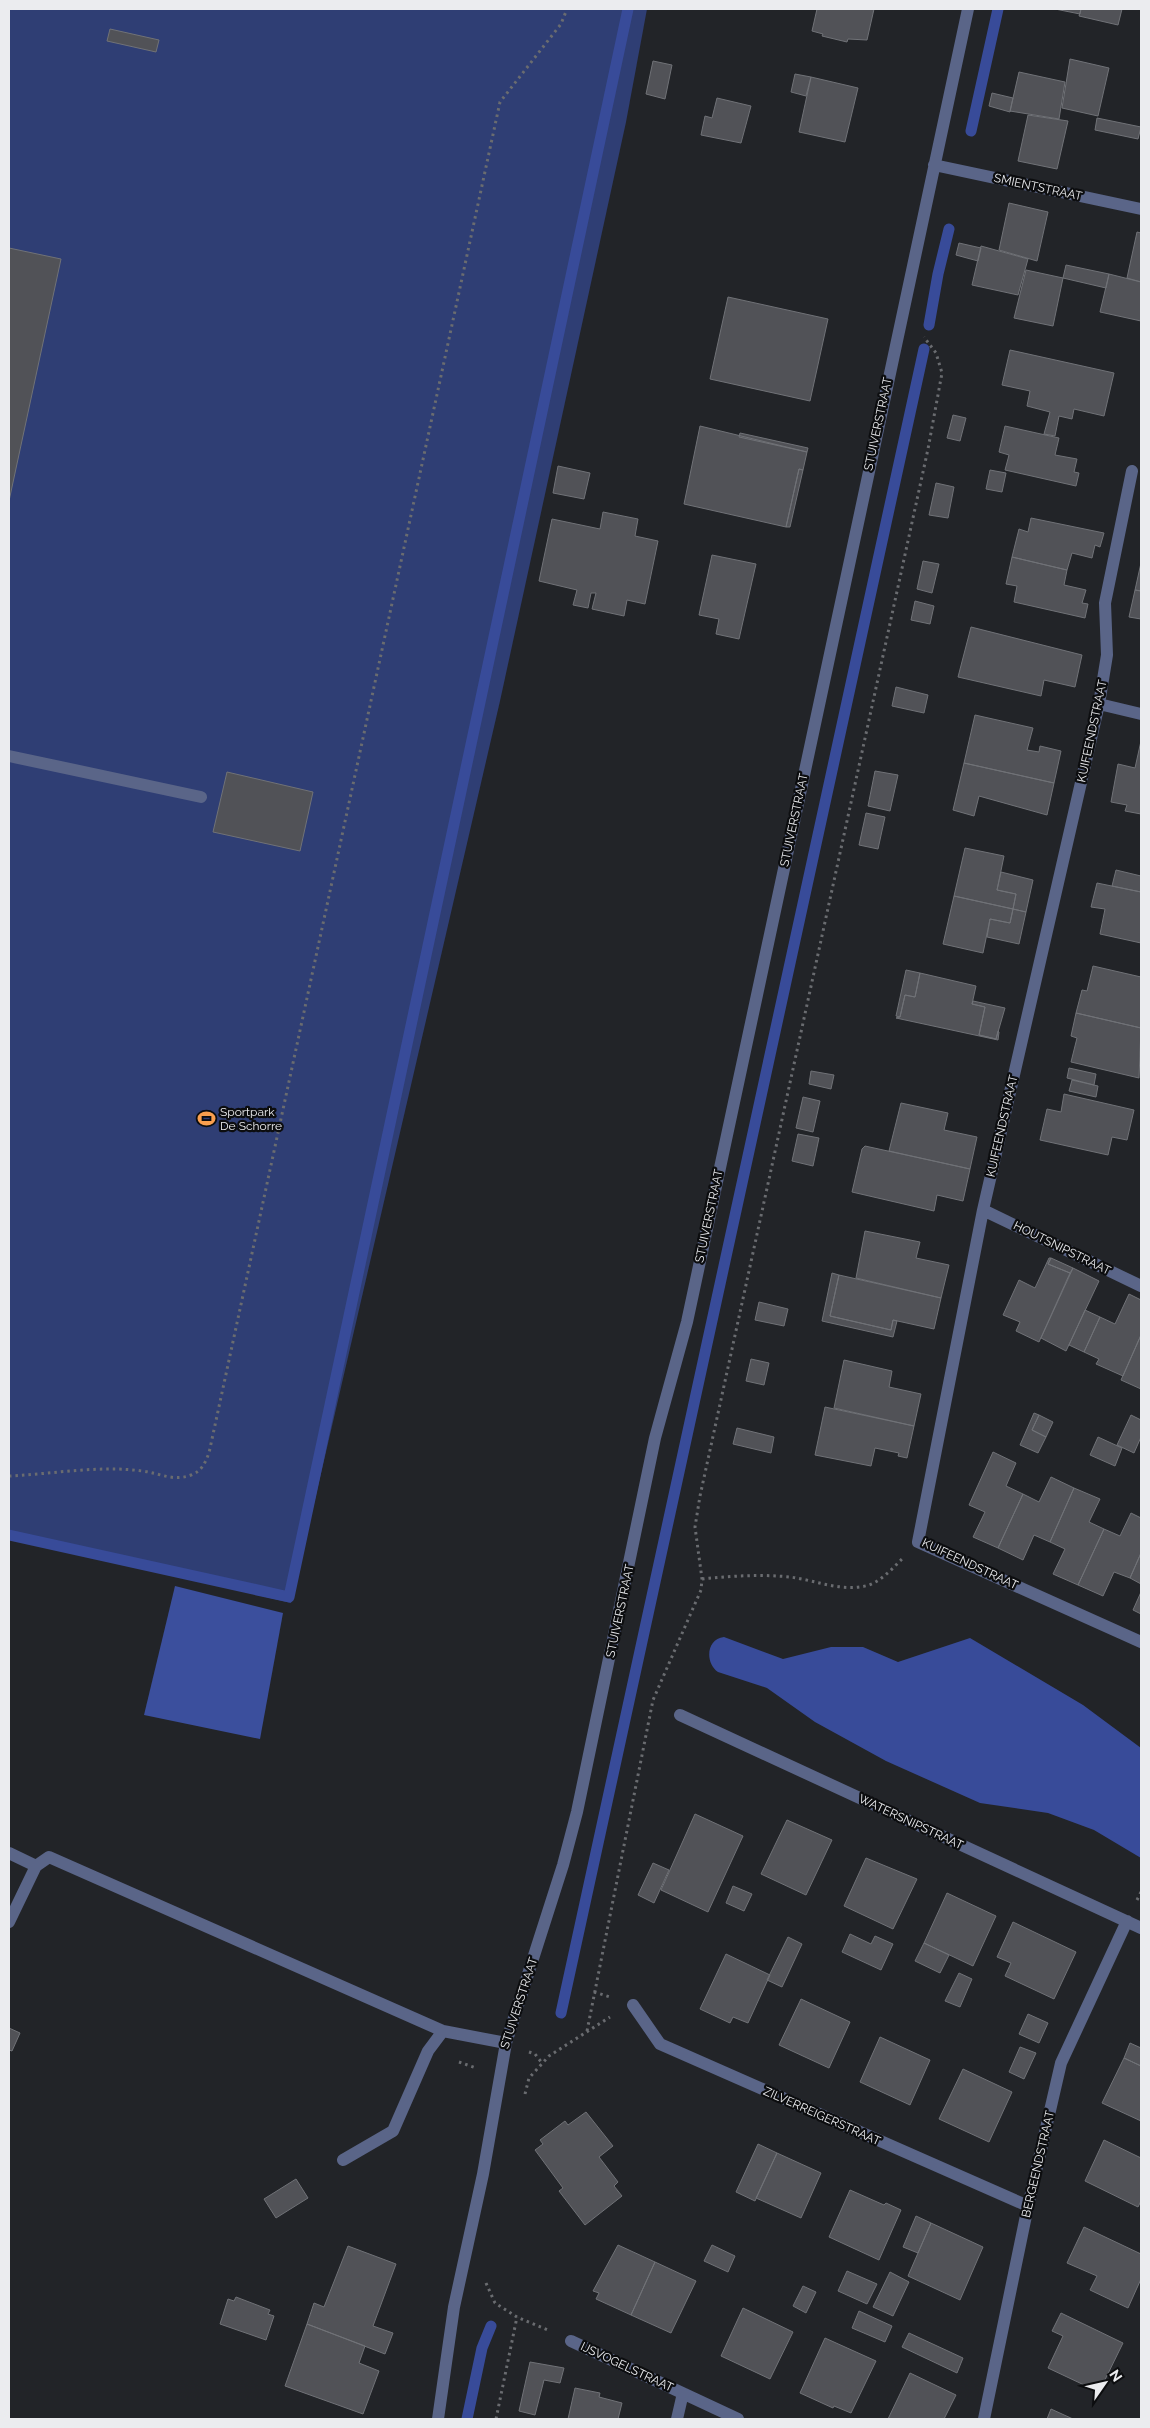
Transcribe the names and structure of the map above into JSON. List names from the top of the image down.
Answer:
{
  "streets": {
    "street": [
      "SMIENTSTRAAT",
      "STUIVERSTRAAT",
      "KUIFEENDSTRAAT",
      "HOUTSNIPSTRAAT",
      "WATERSNIPSTRAAT",
      "ZILVERREIGERSTRAAT",
      "BERGEENDSTRAAT",
      "IJSVOGELSTRAAT"
    ]
  },
  "crossings": [
    ["SMIENTSTRAAT", "STUIVERSTRAAT"],
    ["KUIFEENDSTRAAT", "HOUTSNIPSTRAAT"],
    ["WATERSNIPSTRAAT", "BERGEENDSTRAAT"],
    ["ZILVERREIGERSTRAAT", "BERGEENDSTRAAT"]
  ],
  "places": {
    "sports": ["Sportpark De Schorre"]
  },
  "north": "top right"
}
